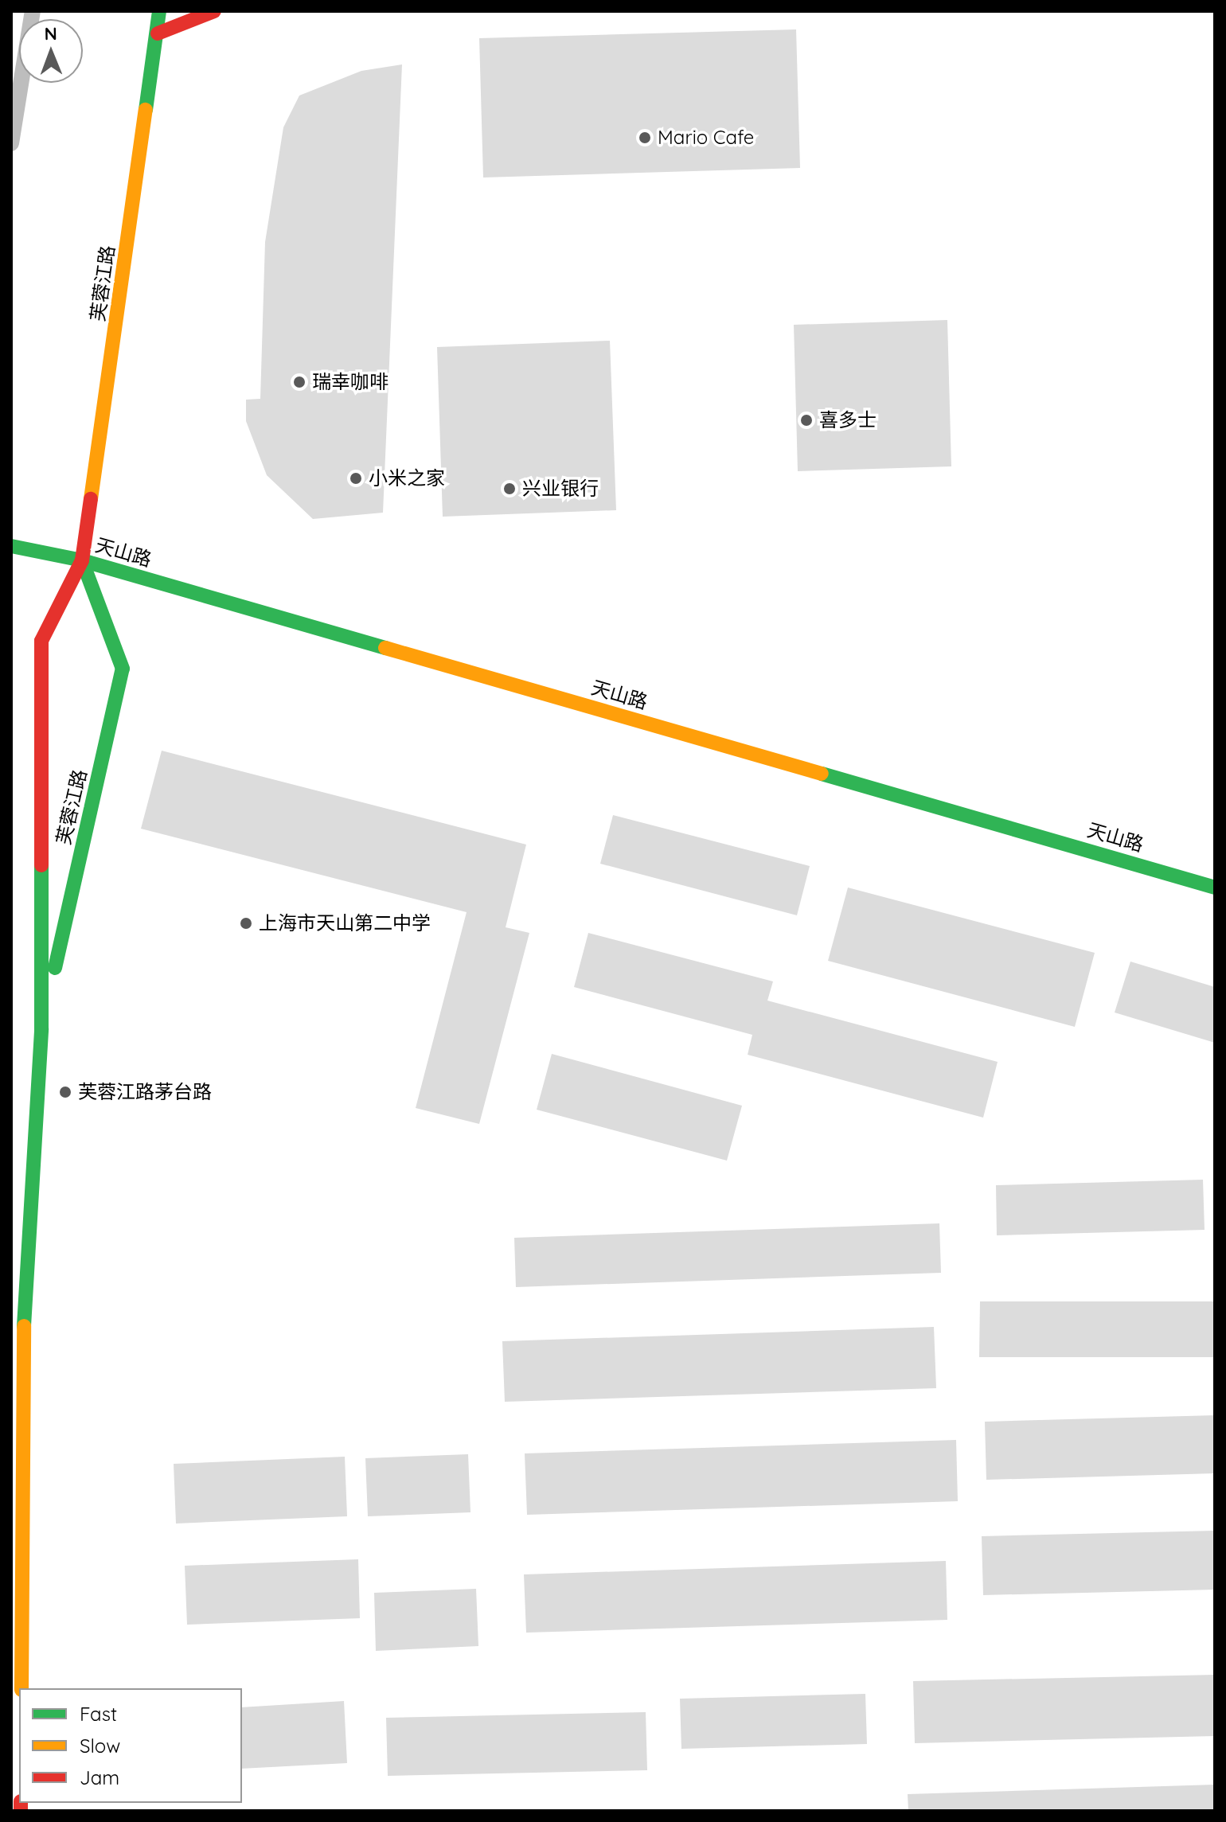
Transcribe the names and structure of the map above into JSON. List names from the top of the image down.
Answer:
{
  "streets": {
    "street": ["芙蓉江路", "天山路"]
  },
  "crossings": [
    ["芙蓉江路", "天山路"]
  ],
  "places": [
    "Mario Cafe",
    "瑞幸咖啡",
    "喜多士",
    "小米之家",
    "兴业银行",
    "上海市天山第二中学",
    "芙蓉江路茅台路"
  ],
  "legend": ["Fast", "Slow", "Jam"],
  "north": "top"
}
